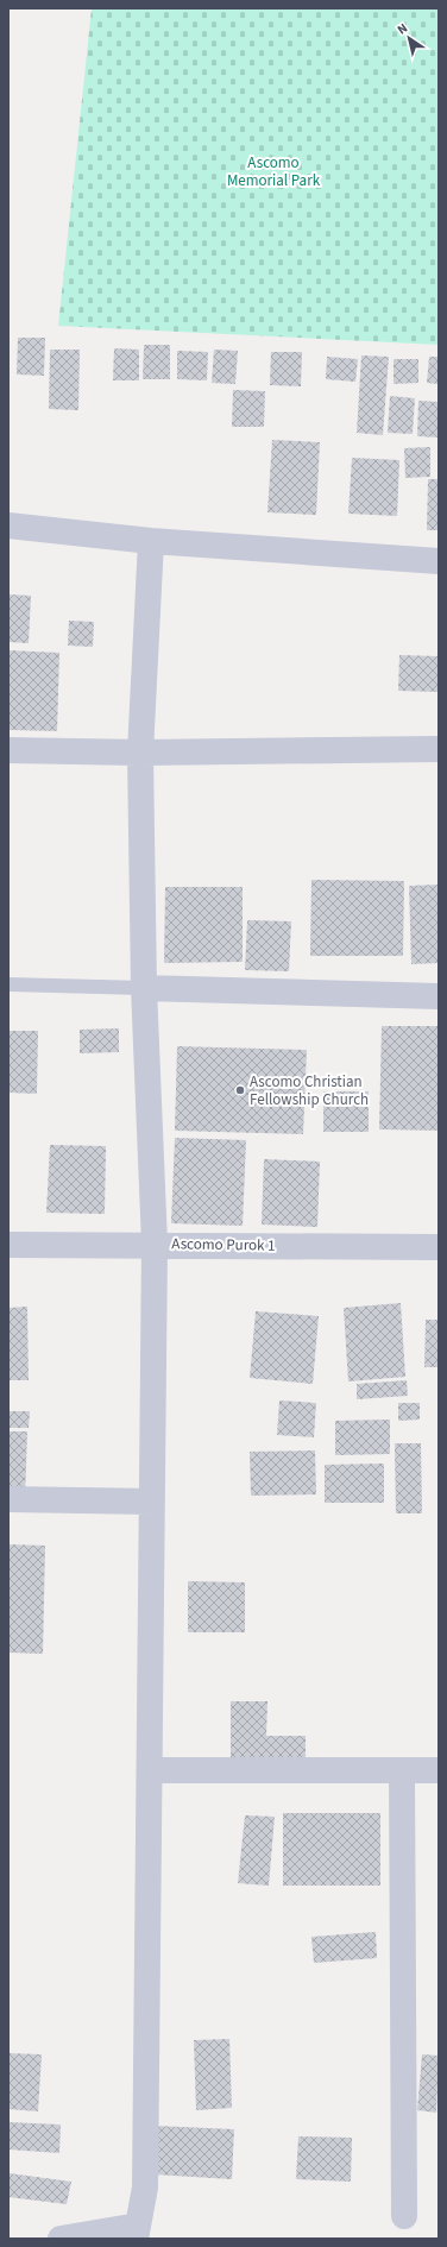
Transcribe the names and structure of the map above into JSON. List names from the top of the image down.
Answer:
{
  "streets": {
    "street": ["Ascomo Purok 1"]
  },
  "parks": ["Ascomo Memorial Park"],
  "places": ["Ascomo Christian Fellowship Church"],
  "north": "top left"
}
